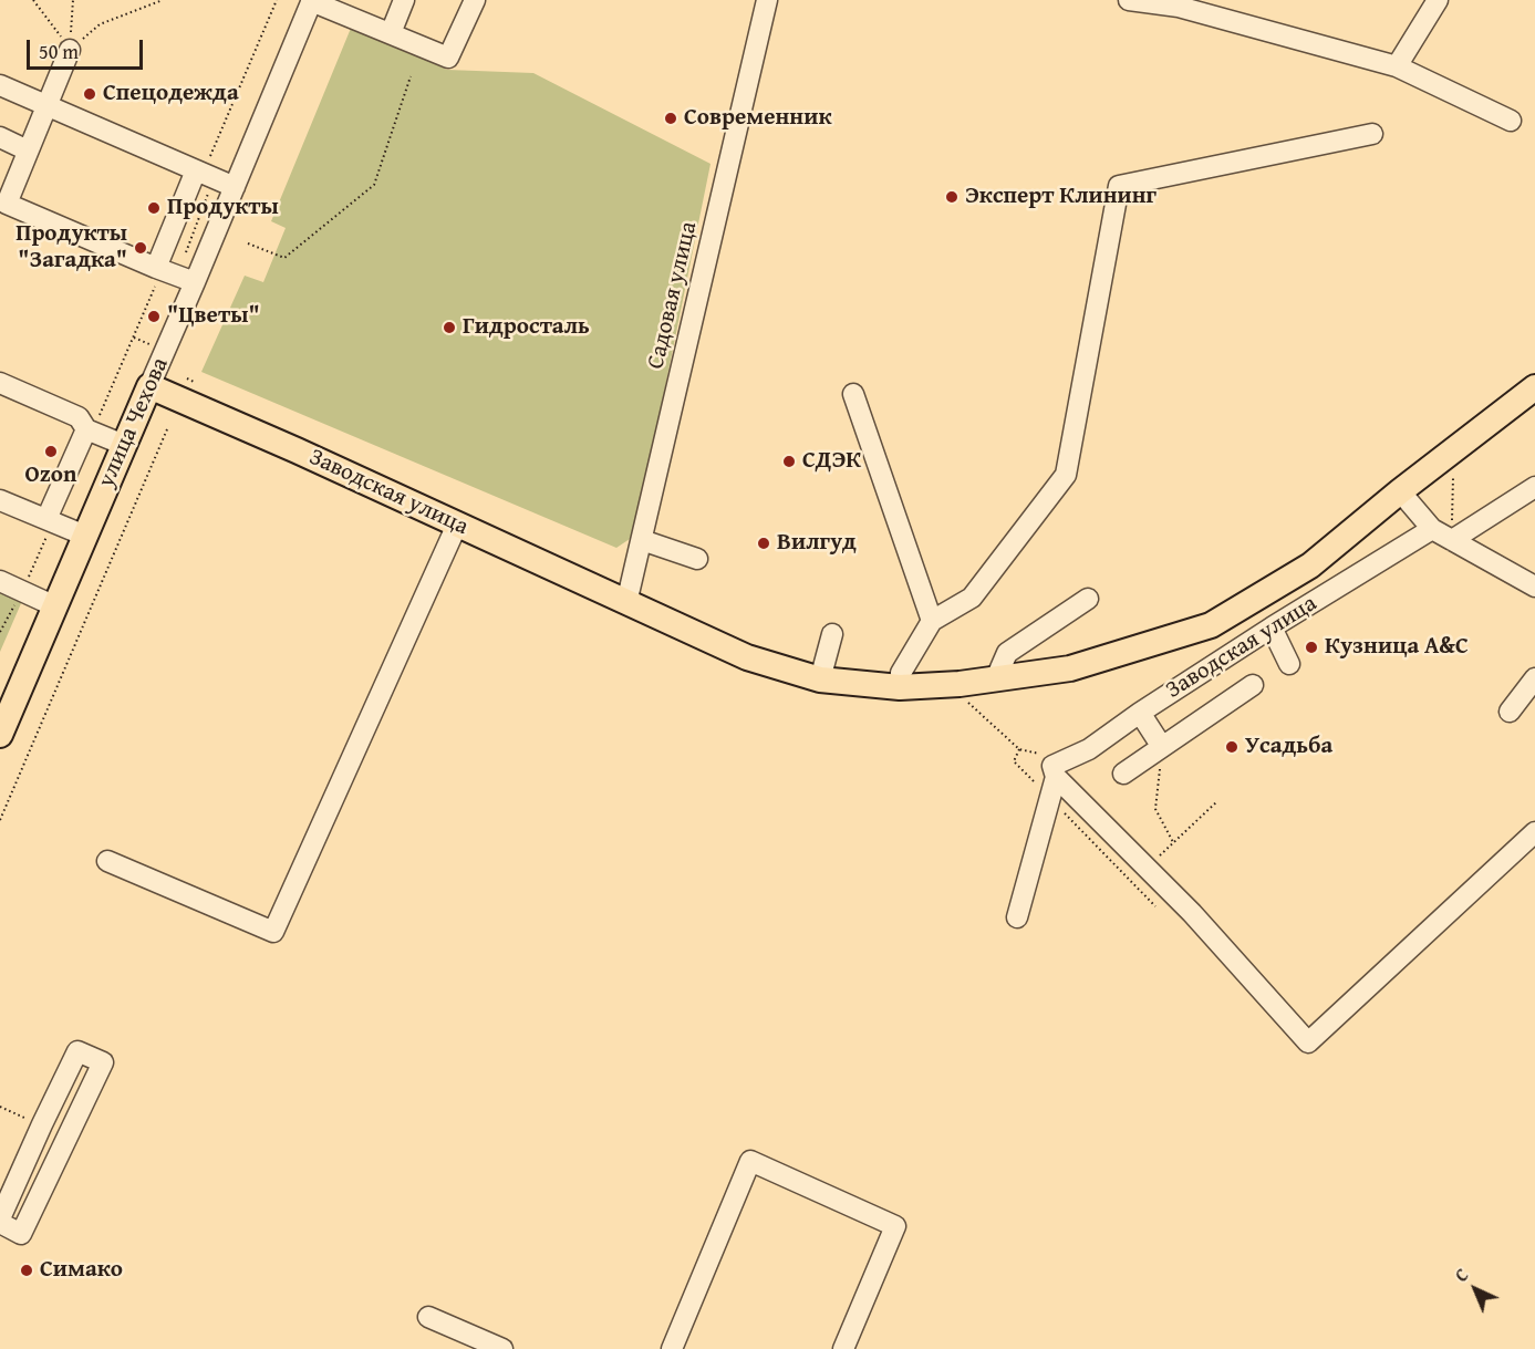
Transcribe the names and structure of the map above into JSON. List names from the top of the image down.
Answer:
{
  "streets": {
    "main road": ["улица Чехова", "Заводская улица"],
    "street": ["Садовая улица"]
  },
  "crossings": [
    ["Садовая улица", "Заводская улица"],
    ["улица Чехова", "Заводская улица"]
  ],
  "places": [
    "Спецодежда",
    "Современник",
    "Эксперт Клининг",
    "Продукты",
    "Продукты \"Загадка\"",
    "\"Цветы\"",
    "Гидросталь",
    "Ozon",
    "СДЭК",
    "Вилгуд",
    "Кузница А&С",
    "Усадьба",
    "Симако"
  ],
  "scale_bar": "50 m",
  "north": "top left"
}
